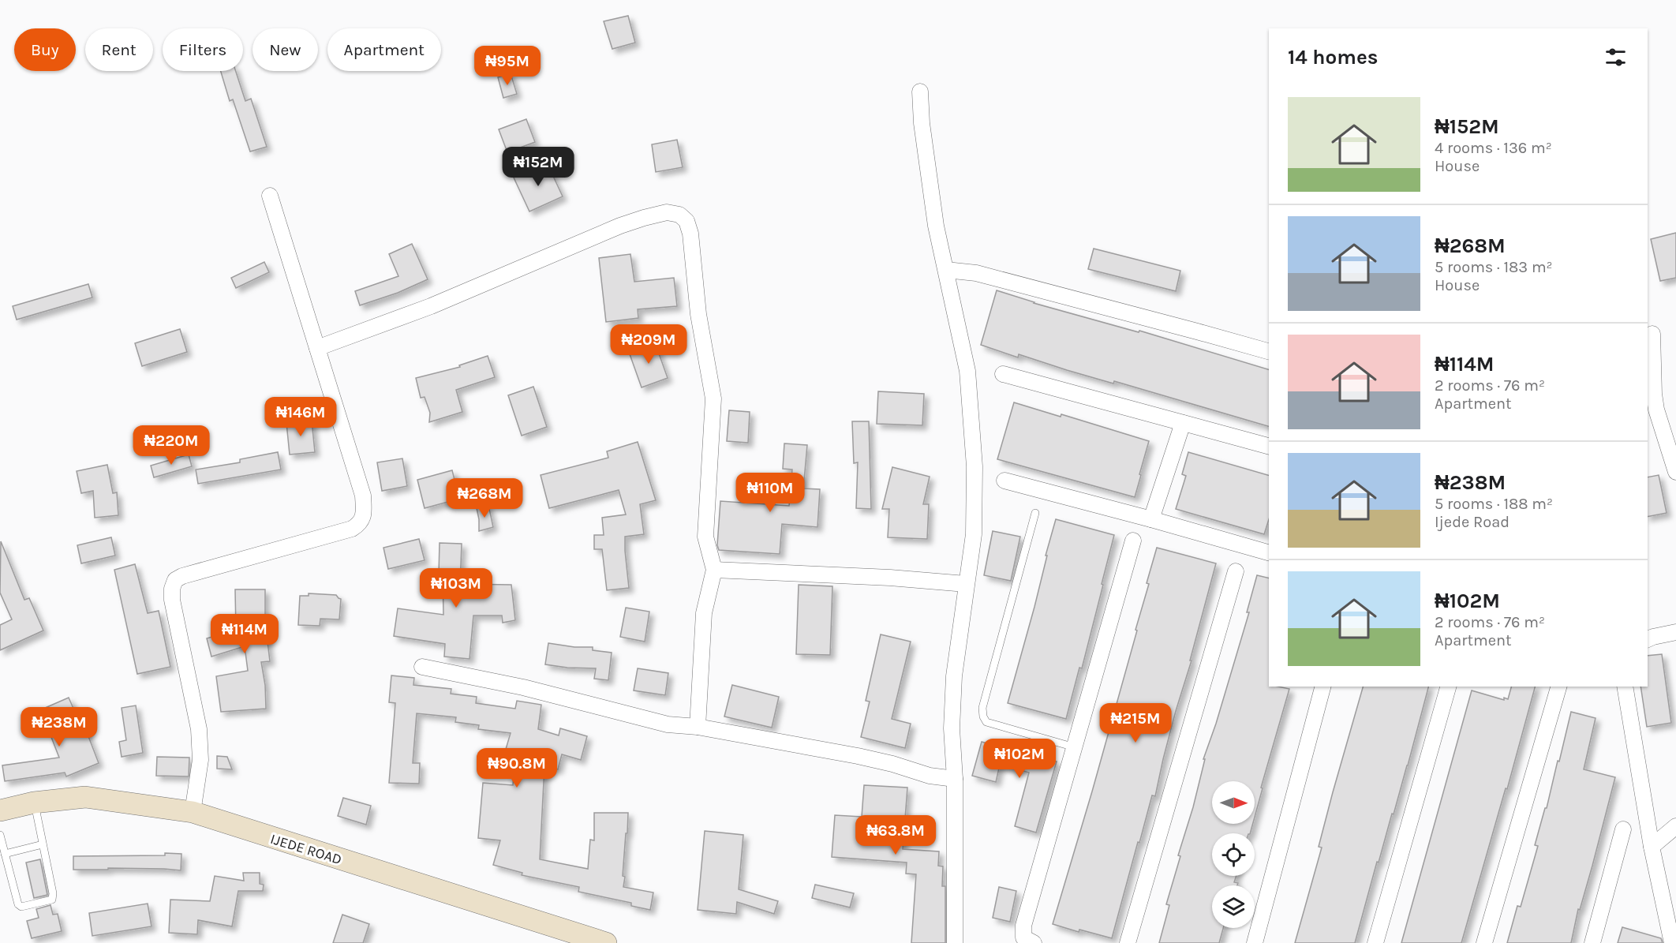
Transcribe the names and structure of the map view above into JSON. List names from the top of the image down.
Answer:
{
  "streets": {
    "main road": ["IJEDE ROAD"]
  },
  "north": "right",
  "page": {
    "chip": [
      "Buy",
      "Rent",
      "Filters",
      "New",
      "Apartment"
    ],
    "heading": "14 homes",
    "price": [
      "₦95M",
      "₦152M",
      "₦209M",
      "₦146M",
      "₦220M",
      "₦110M",
      "₦268M",
      "₦103M",
      "₦114M",
      "₦215M",
      "₦238M",
      "₦102M",
      "₦90.8M",
      "₦63.8M"
    ],
    "list": [
      {
        "name": "₦152M",
        "note": "4 rooms · 136 m² · House"
      },
      {
        "name": "₦268M",
        "note": "5 rooms · 183 m² · House"
      },
      {
        "name": "₦114M",
        "note": "2 rooms · 76 m² · Apartment"
      },
      {
        "name": "₦238M",
        "note": "5 rooms · 188 m² · Ijede Road"
      },
      {
        "name": "₦102M",
        "note": "2 rooms · 76 m² · Apartment"
      }
    ]
  }
}
